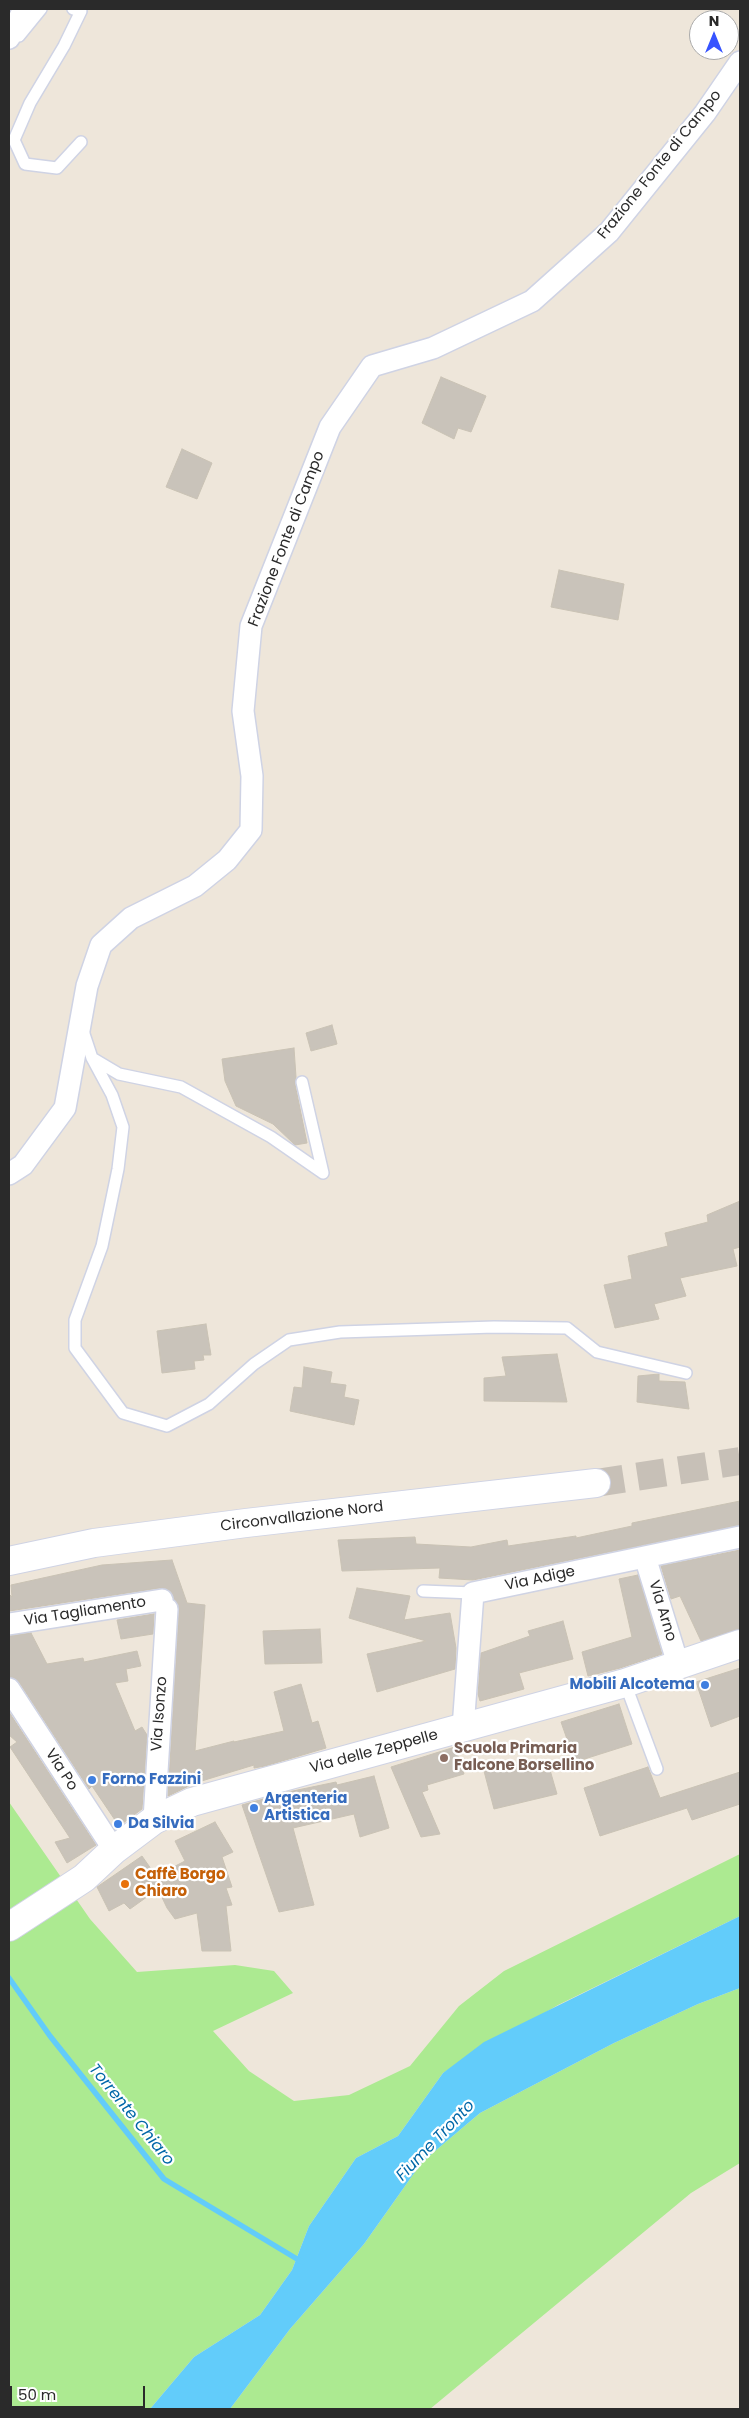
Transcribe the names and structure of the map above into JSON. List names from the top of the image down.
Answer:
{
  "streets": {
    "street": [
      "Frazione Fonte di Campo",
      "Circonvallazione Nord",
      "Via Adige",
      "Via Arno",
      "Via Tagliamento",
      "Via Isonzo",
      "Via delle Zeppelle",
      "Via Po"
    ]
  },
  "crossings": [
    ["Via Adige", "Via Arno"],
    ["Via Arno", "Via delle Zeppelle"],
    ["Via Tagliamento", "Via Isonzo"],
    ["Via Isonzo", "Via delle Zeppelle"],
    ["Via delle Zeppelle", "Via Po"]
  ],
  "water": ["Torrente Chiaro", "Fiume Tronto"],
  "places": [
    "Mobili Alcotema",
    "Scuola Primaria Falcone Borsellino",
    "Forno Fazzini",
    "Argenteria Artistica",
    "Da Silvia",
    "Caffè Borgo Chiaro"
  ],
  "scale_bar": "50 m",
  "north": "top"
}
